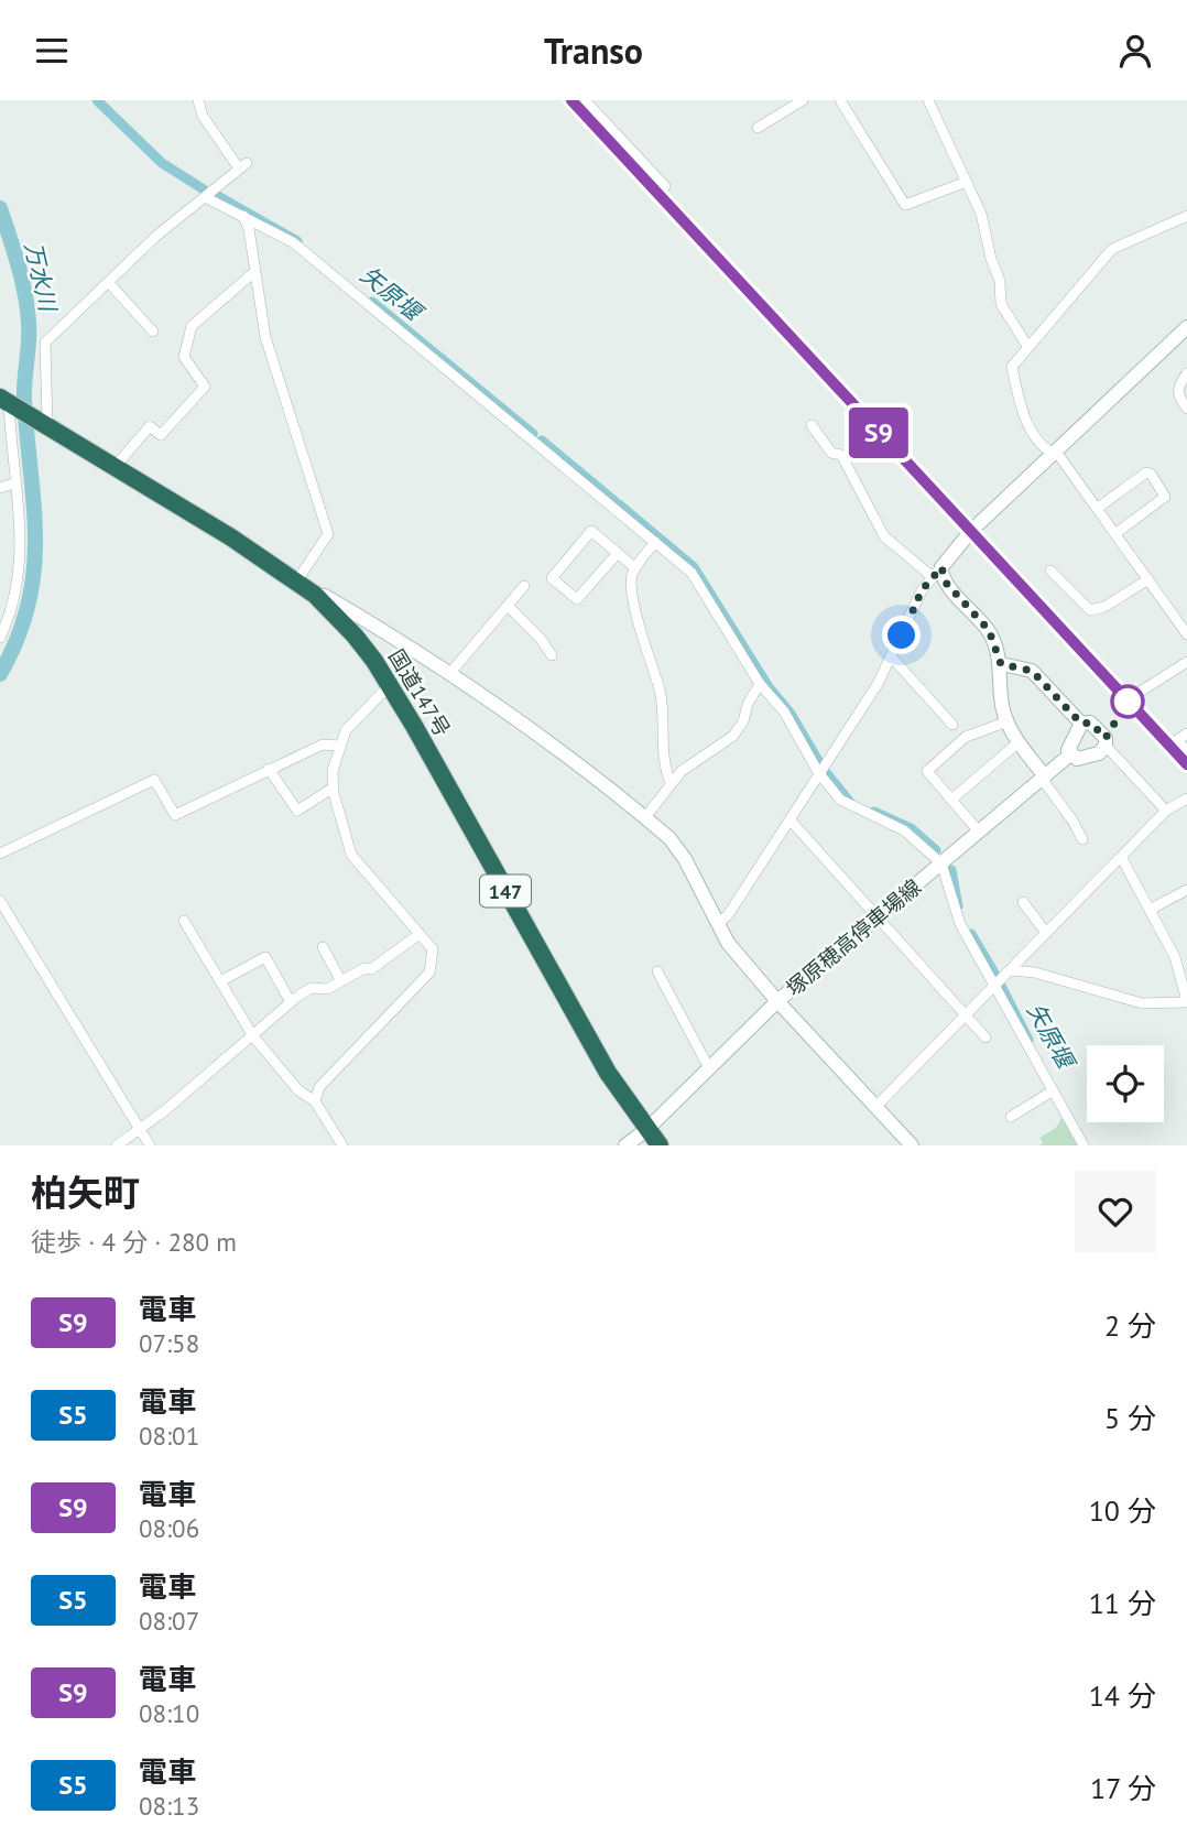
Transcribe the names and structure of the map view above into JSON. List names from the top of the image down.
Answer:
{
  "streets": {
    "highway": ["国道147号", "147"],
    "main road": ["塚原穂高停車場線"]
  },
  "water": ["万水川", "矢原堰"],
  "page": {
    "header": "Transo",
    "on_map": "S9",
    "heading": ["柏矢町", "徒歩 · 4 分 · 280 m"],
    "list": [
      {
        "mark": "S9",
        "name": "電車",
        "note": "07:58",
        "value": "2 分"
      },
      {
        "mark": "S5",
        "name": "電車",
        "note": "08:01",
        "value": "5 分"
      },
      {
        "mark": "S9",
        "name": "電車",
        "note": "08:06",
        "value": "10 分"
      },
      {
        "mark": "S5",
        "name": "電車",
        "note": "08:07",
        "value": "11 分"
      },
      {
        "mark": "S9",
        "name": "電車",
        "note": "08:10",
        "value": "14 分"
      },
      {
        "mark": "S5",
        "name": "電車",
        "note": "08:13",
        "value": "17 分"
      }
    ]
  }
}
